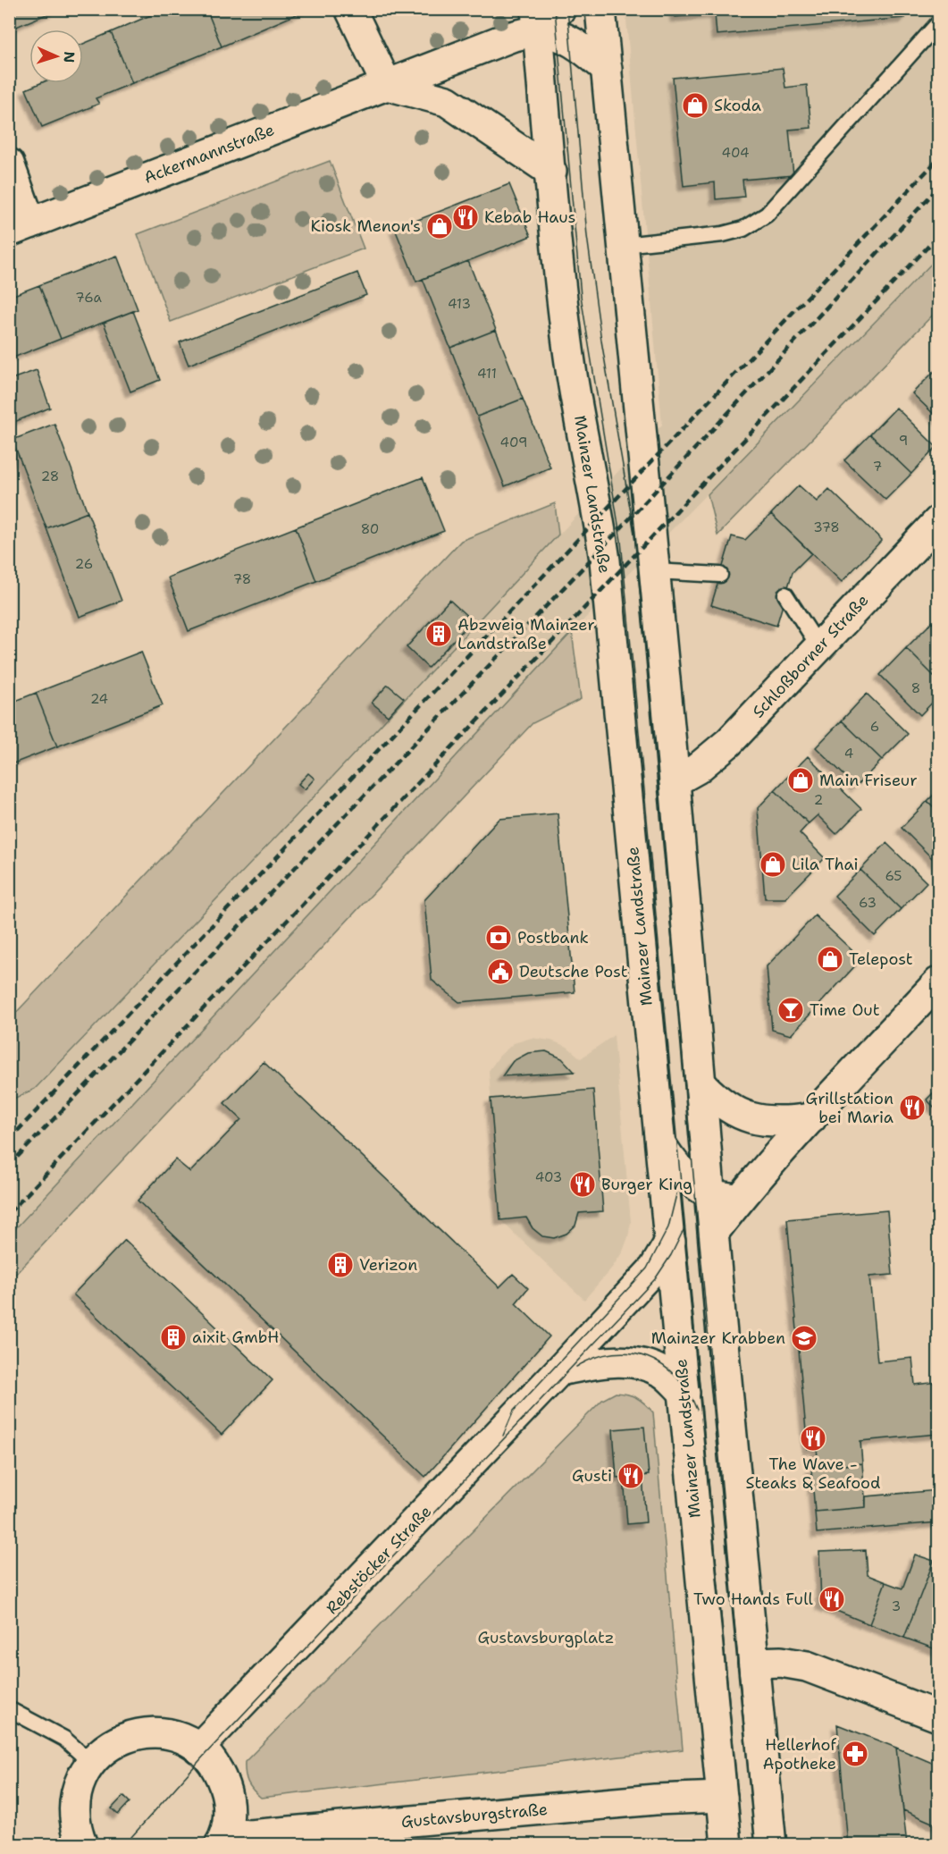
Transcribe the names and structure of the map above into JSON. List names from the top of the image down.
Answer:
{
  "streets": {
    "street": [
      "Ackermannstraße",
      "Mainzer Landstraße",
      "Schloßborner Straße",
      "Rebstöcker Straße",
      "Gustavsburgstraße"
    ]
  },
  "crossings": [
    ["Ackermannstraße", "Mainzer Landstraße"],
    ["Mainzer Landstraße", "Rebstöcker Straße"],
    ["Mainzer Landstraße", "Gustavsburgstraße"]
  ],
  "parks": ["Gustavsburgplatz"],
  "places": {
    "shop": [
      "Skoda",
      "Kiosk Menon's",
      "Main Friseur",
      "Lila Thai",
      "Telepost"
    ],
    "restaurant": [
      "Kebab Haus",
      "Grillstation bei Maria",
      "Burger King",
      "The Wave - Steaks & Seafood",
      "Gusti",
      "Two Hands Full"
    ],
    "building": ["Abzweig Mainzer Landstraße", "Verizon", "aixit GmbH"],
    "bank": ["Postbank"],
    "public building": ["Deutsche Post"],
    "bar": ["Time Out"],
    "school or university": ["Mainzer Krabben"],
    "pharmacy": ["Hellerhof Apotheke"]
  },
  "house_numbers": [
    "404",
    "76a",
    "413",
    "411",
    "9",
    "409",
    "7",
    "28",
    "378",
    "80",
    "26",
    "78",
    "8",
    "24",
    "6",
    "4",
    "2",
    "65",
    "63",
    "403",
    "3"
  ],
  "north": "right"
}
